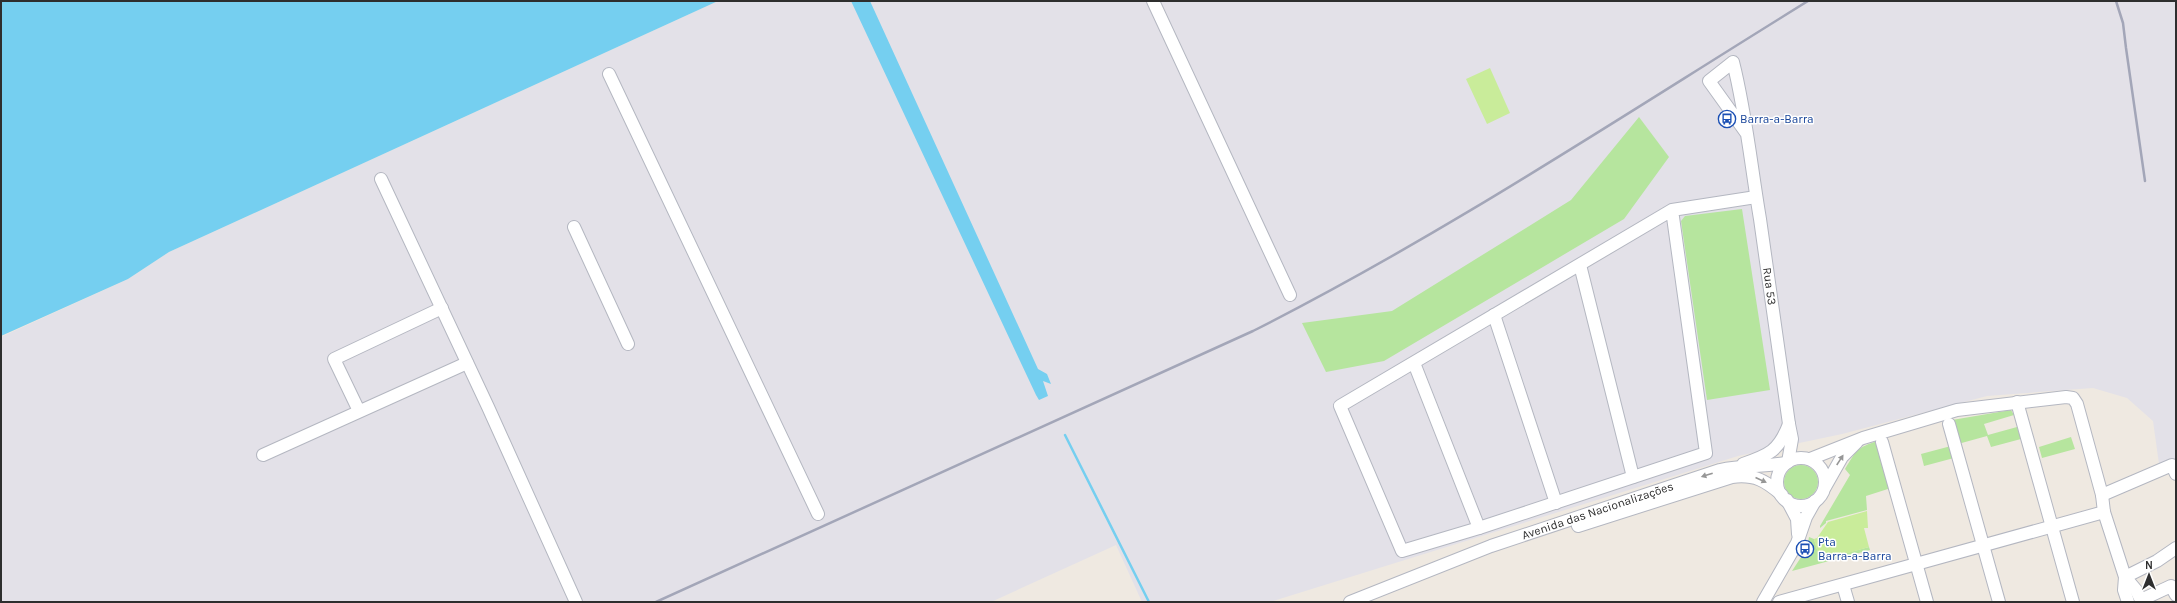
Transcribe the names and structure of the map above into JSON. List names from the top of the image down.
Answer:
{
  "streets": {
    "street": ["Rua 53", "Avenida das Nacionalizações"]
  },
  "crossings": [
    ["Rua 53", "Avenida das Nacionalizações"]
  ],
  "places": {
    "bus stop": ["Barra-a-Barra", "Pta Barra-a-Barra"]
  },
  "north": "top"
}
